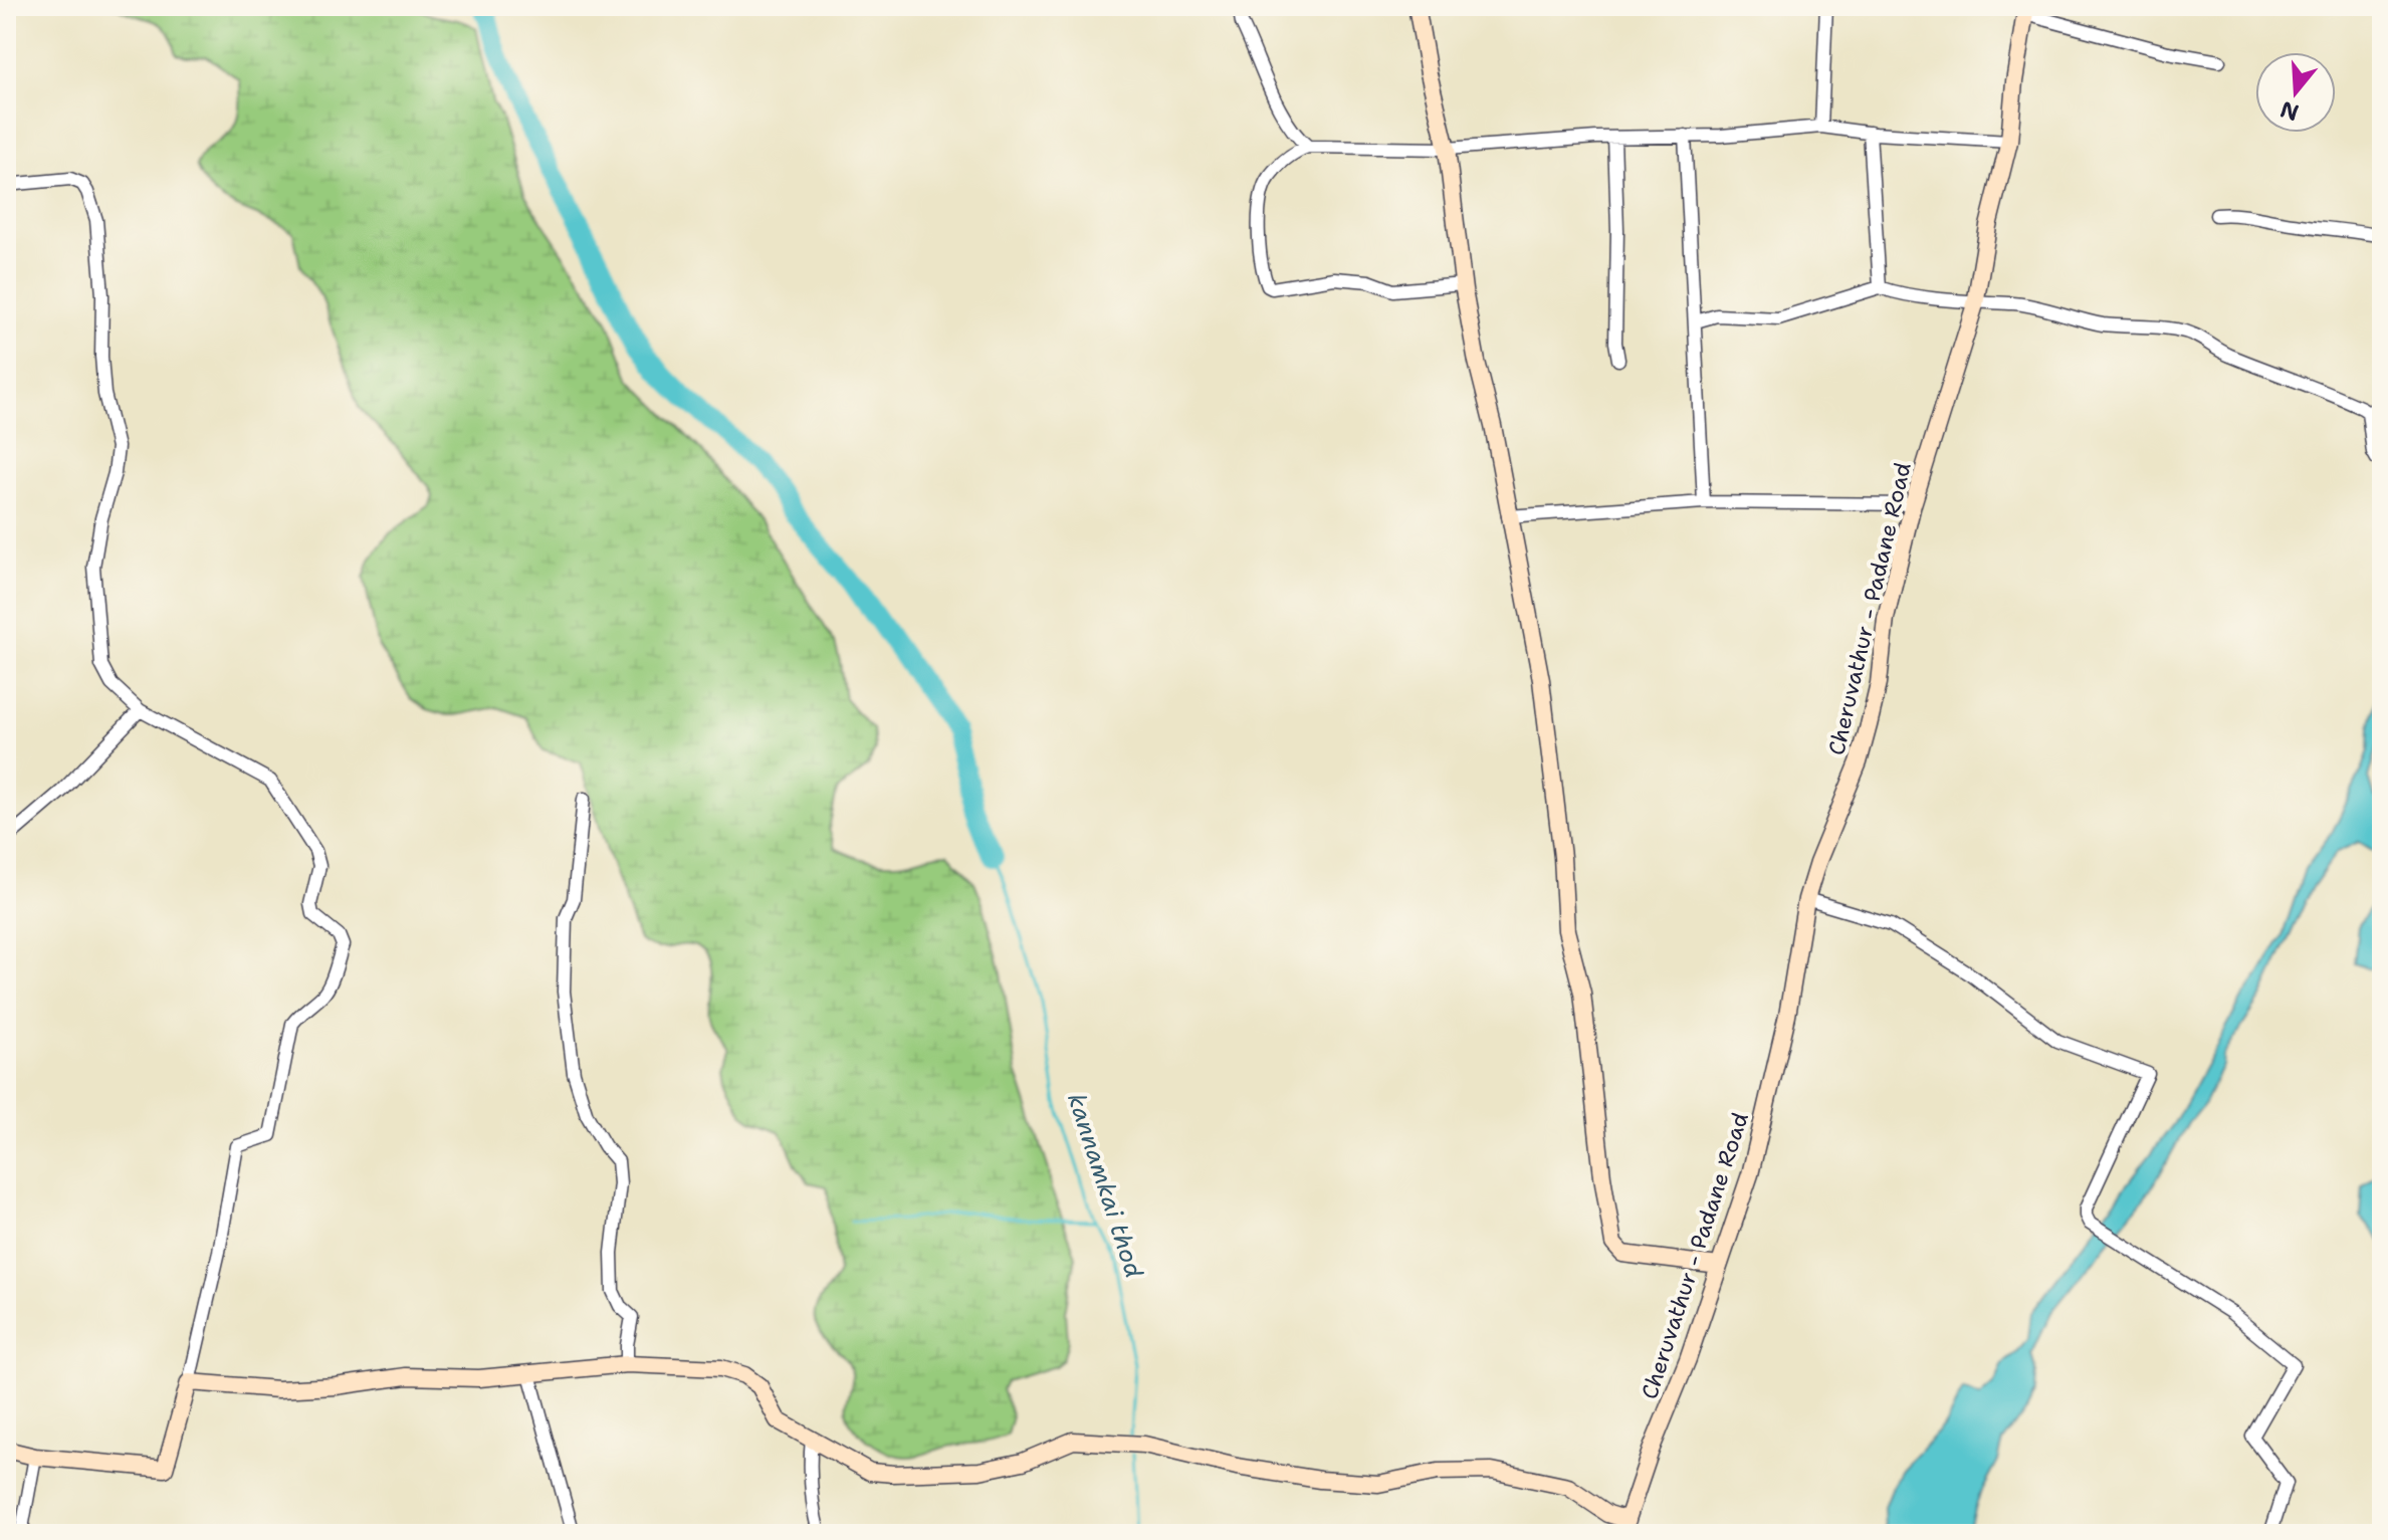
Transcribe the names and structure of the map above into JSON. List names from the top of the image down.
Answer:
{
  "streets": {
    "street": ["Cheruvathur - Padane Road"]
  },
  "water": ["kannamkai thod"],
  "north": "bottom"
}
